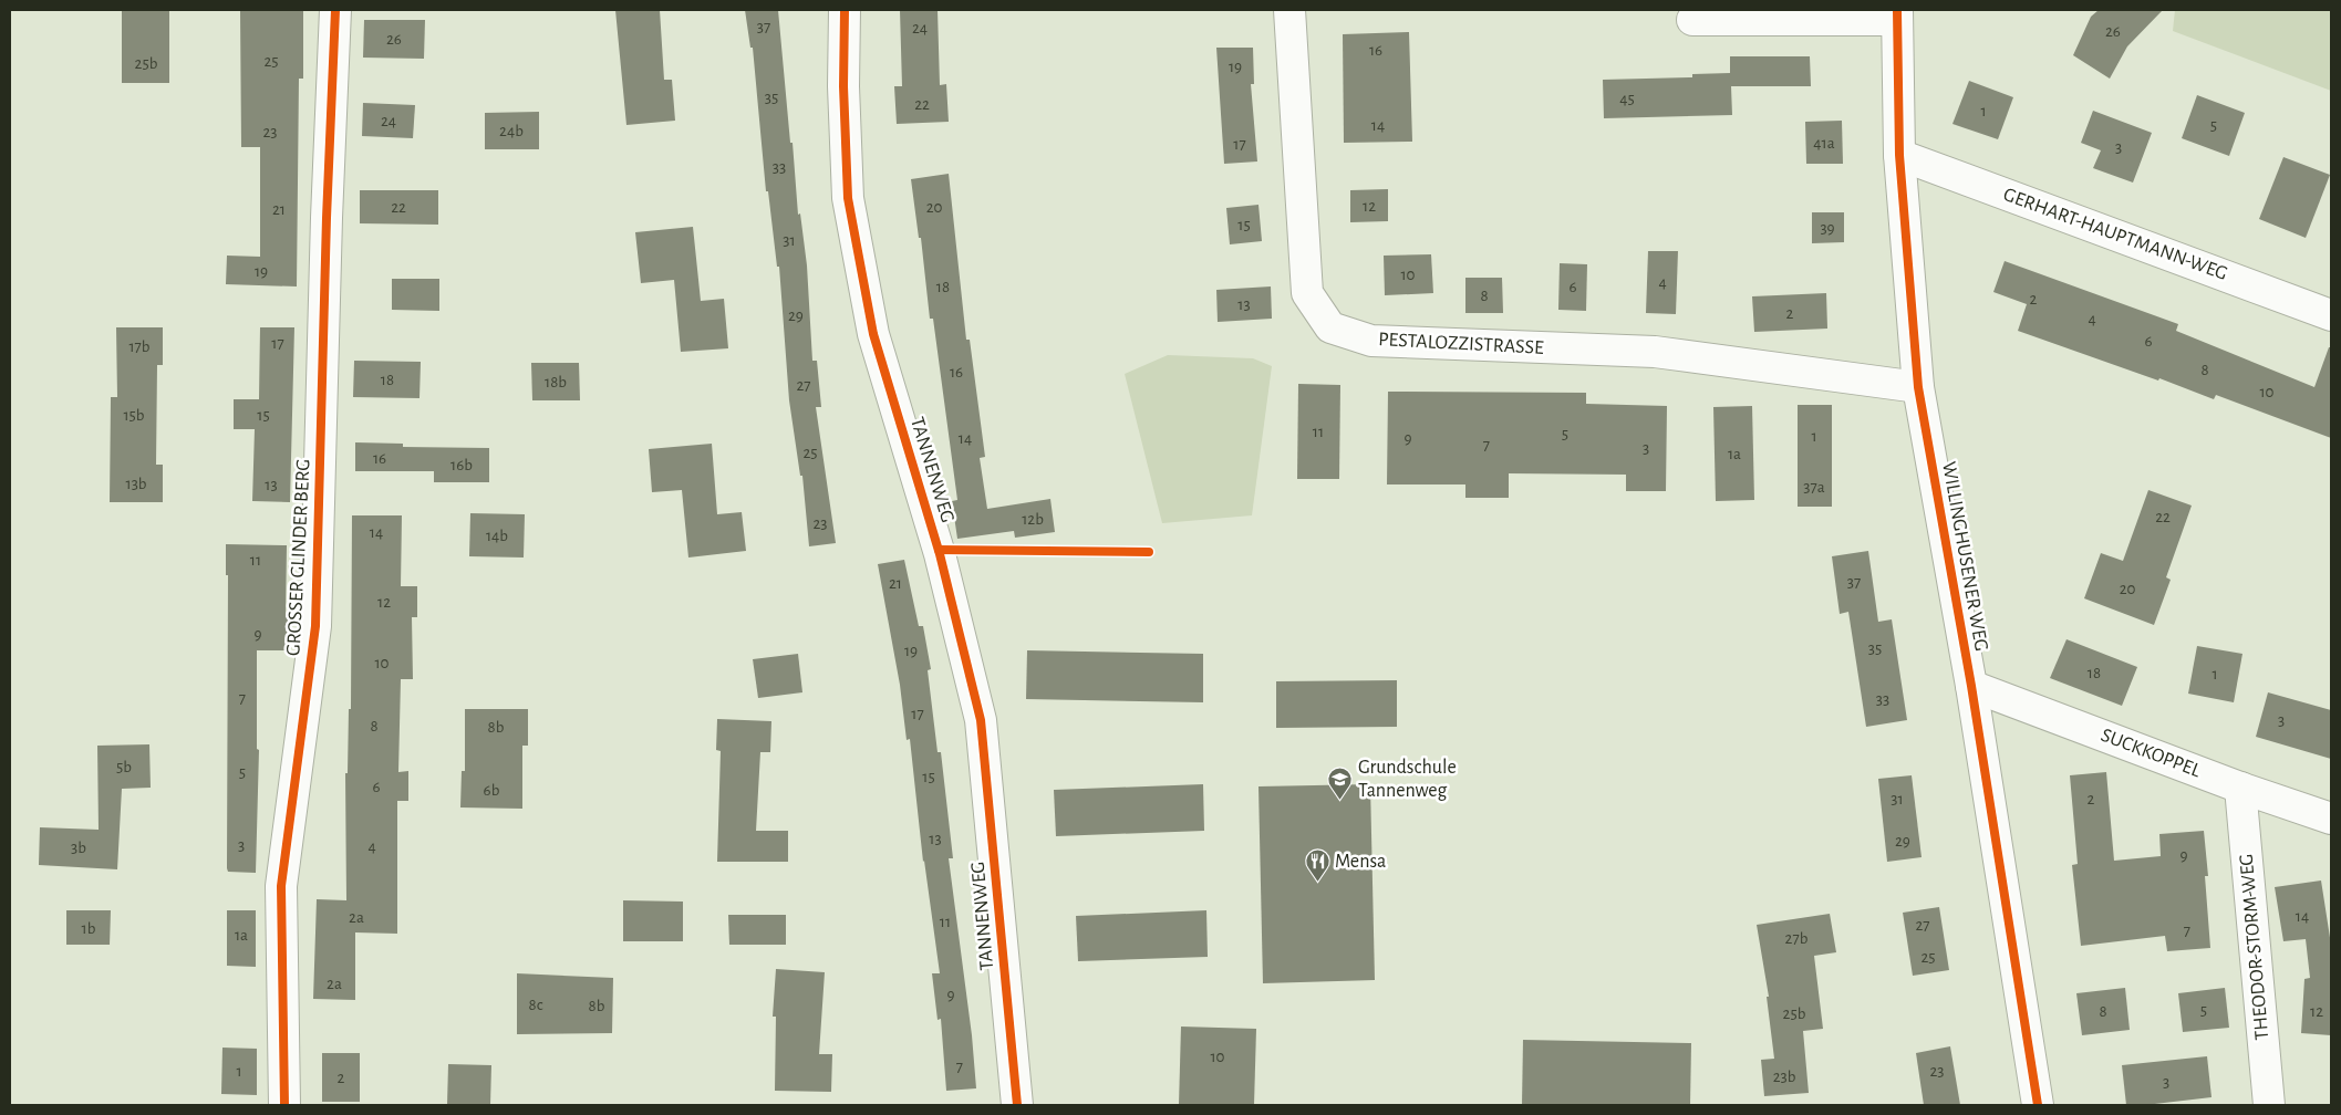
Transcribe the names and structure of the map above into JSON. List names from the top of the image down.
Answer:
{
  "streets": {
    "street": [
      "GERHART-HAUPTMANN-WEG",
      "PESTALOZZISTRASSE",
      "TANNENWEG",
      "WILLINGHUSENER WEG",
      "GROSSER GLINDER BERG",
      "SUCKKOPPEL",
      "THEODOR-STORM-WEG"
    ]
  },
  "crossings": [
    ["GERHART-HAUPTMANN-WEG", "WILLINGHUSENER WEG"],
    ["PESTALOZZISTRASSE", "WILLINGHUSENER WEG"],
    ["WILLINGHUSENER WEG", "SUCKKOPPEL"],
    ["SUCKKOPPEL", "THEODOR-STORM-WEG"]
  ],
  "places": {
    "school or university": ["Grundschule Tannenweg"],
    "restaurant": ["Mensa"]
  },
  "house_numbers": [
    "37",
    "24",
    "26",
    "26",
    "16",
    "25",
    "25b",
    "19",
    "35",
    "45",
    "22",
    "1",
    "24",
    "14",
    "5",
    "24b",
    "23",
    "41a",
    "17",
    "3",
    "33",
    "12",
    "22",
    "20",
    "21",
    "15",
    "39",
    "31",
    "19",
    "10",
    "4",
    "18",
    "6",
    "8",
    "2",
    "13",
    "2",
    "29",
    "4",
    "6",
    "17",
    "17b",
    "8",
    "16",
    "18",
    "18b",
    "27",
    "10",
    "15b",
    "15",
    "11",
    "5",
    "1",
    "14",
    "9",
    "7",
    "3",
    "25",
    "1a",
    "16",
    "16b",
    "13b",
    "13",
    "37a",
    "22",
    "12b",
    "23",
    "14",
    "14b",
    "11",
    "37",
    "21",
    "20",
    "12",
    "9",
    "35",
    "19",
    "10",
    "18",
    "1",
    "7",
    "33",
    "17",
    "3",
    "8",
    "8b",
    "5b",
    "5",
    "15",
    "6",
    "6b",
    "31",
    "2",
    "13",
    "29",
    "3",
    "4",
    "3b",
    "9",
    "14",
    "2a",
    "11",
    "27",
    "1b",
    "7",
    "1a",
    "27b",
    "25",
    "2a",
    "9",
    "8c",
    "8b",
    "5",
    "8",
    "12",
    "25b",
    "10",
    "7",
    "1",
    "23",
    "23b",
    "2",
    "3"
  ]
}
